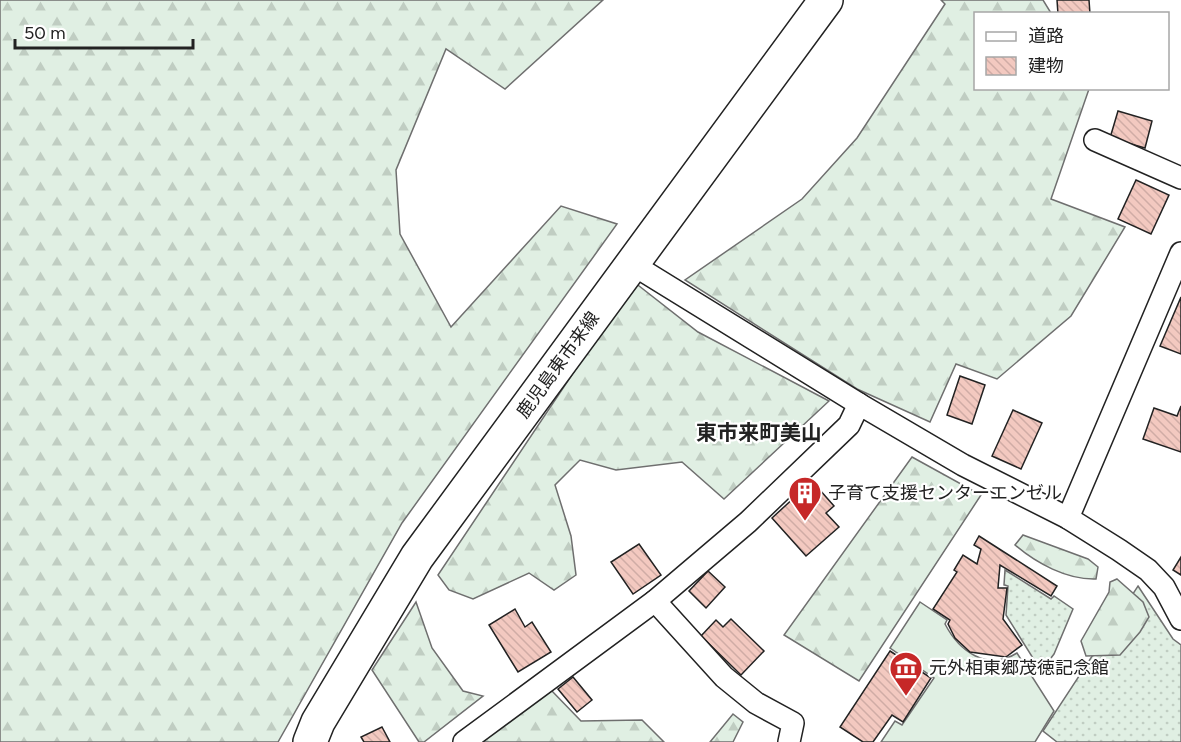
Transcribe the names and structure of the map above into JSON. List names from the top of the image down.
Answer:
{
  "streets": {
    "main road": ["鹿児島東市来線"]
  },
  "districts": ["東市来町美山"],
  "places": {
    "building": ["子育て支援センターエンゼル"],
    "museum": ["元外相東郷茂徳記念館"]
  },
  "legend": ["道路", "建物"],
  "scale_bar": "50 m"
}
